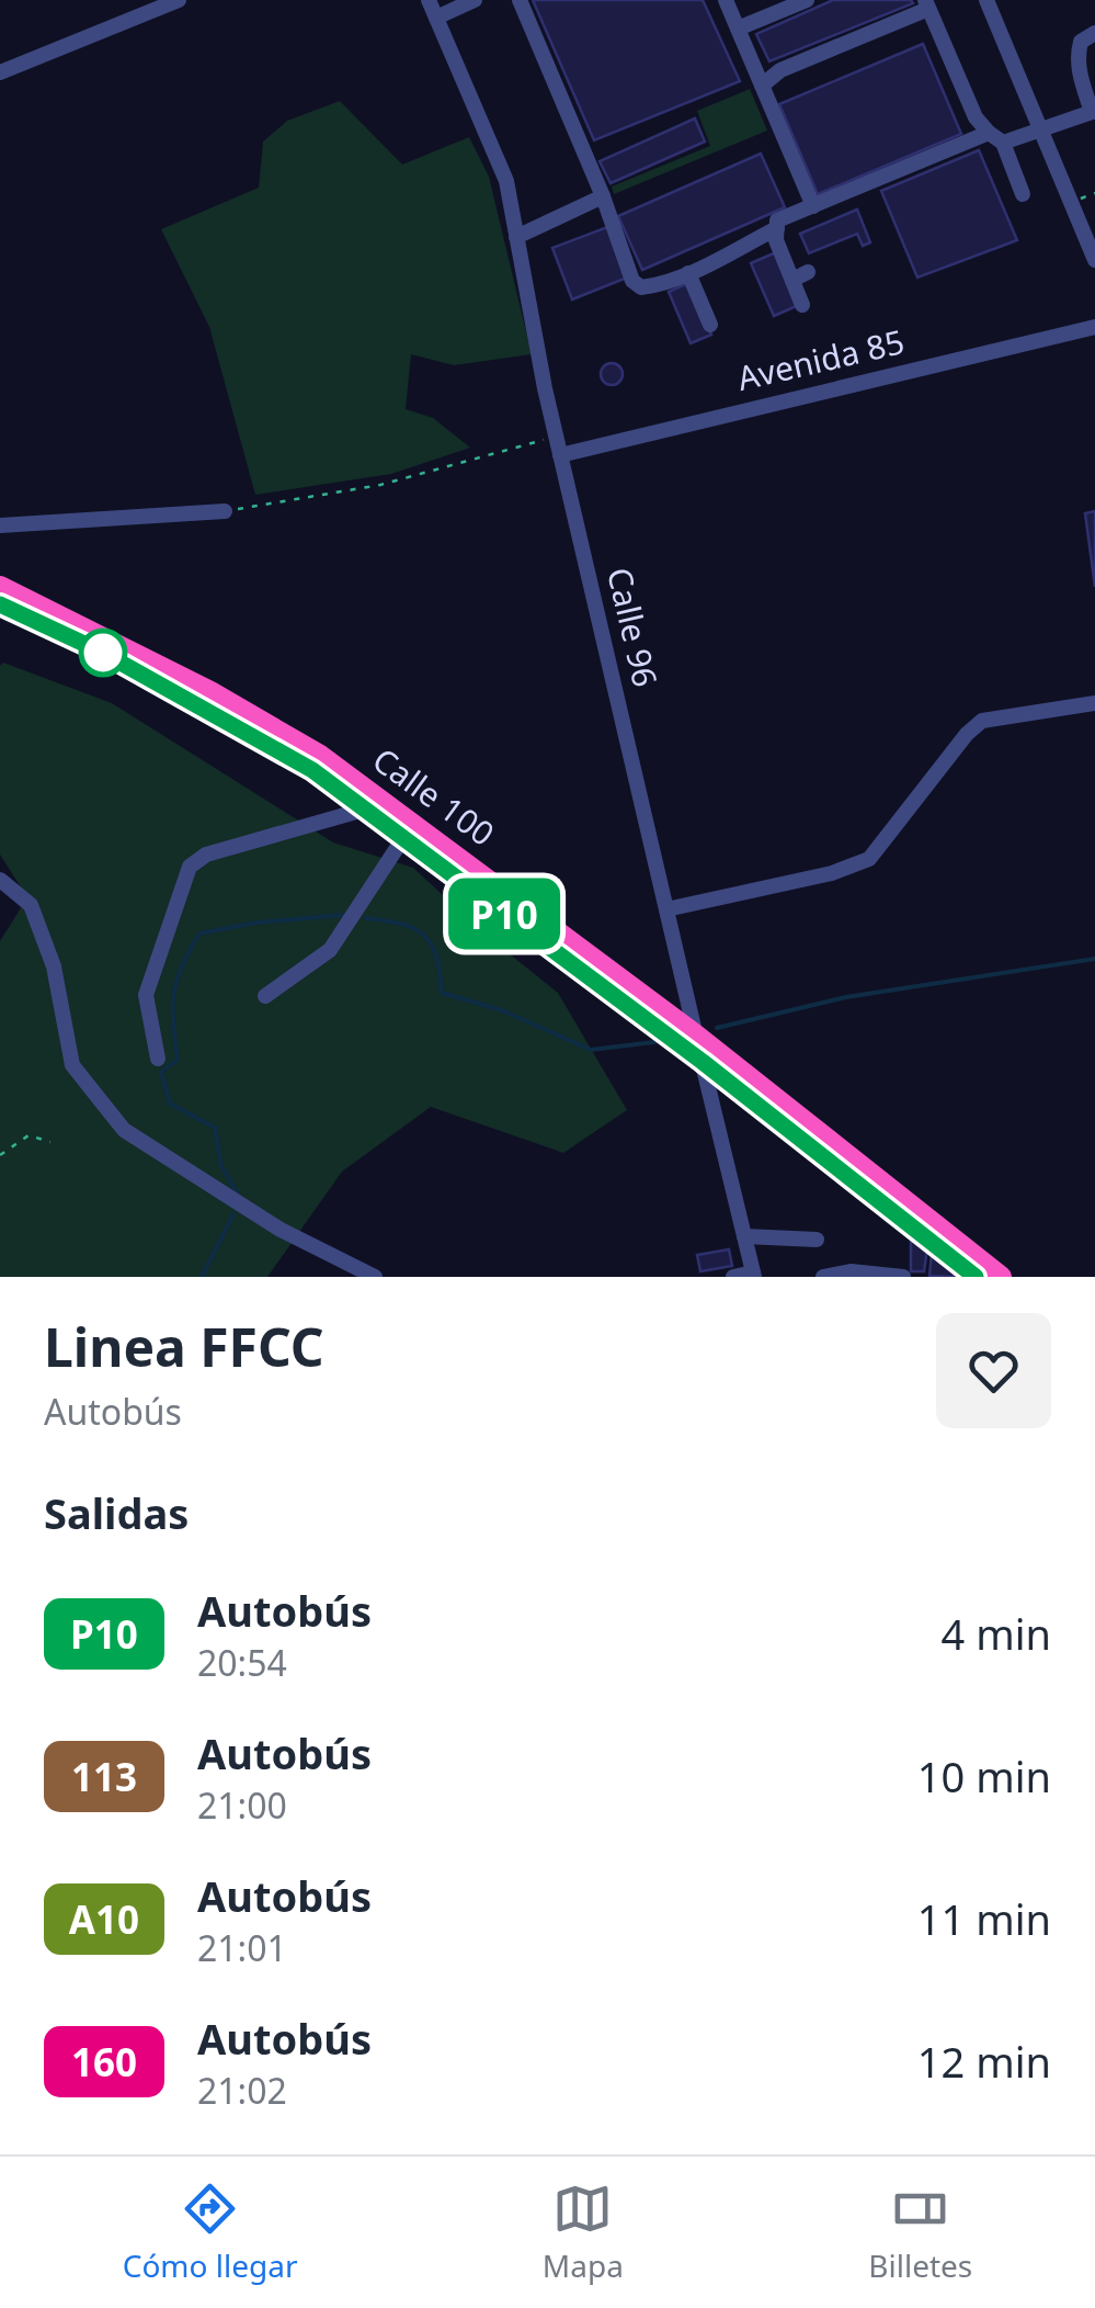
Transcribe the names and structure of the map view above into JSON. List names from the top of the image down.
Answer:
{
  "streets": {
    "highway": ["Calle 100"],
    "street": ["Avenida 85", "Calle 96"]
  },
  "crossings": [
    ["Avenida 85", "Calle 96"],
    ["Calle 96", "Calle 100"]
  ],
  "lines": ["bus line P10"],
  "page": {
    "on_map": "P10",
    "heading": [
      ["Linea FFCC", "Autobús"],
      "Salidas"
    ],
    "list": [
      {
        "mark": "P10",
        "name": "Autobús",
        "note": "20:54",
        "value": "4 min"
      },
      {
        "mark": "113",
        "name": "Autobús",
        "note": "21:00",
        "value": "10 min"
      },
      {
        "mark": "A10",
        "name": "Autobús",
        "note": "21:01",
        "value": "11 min"
      },
      {
        "mark": "160",
        "name": "Autobús",
        "note": "21:02",
        "value": "12 min"
      }
    ],
    "tabs": ["Cómo llegar", "Mapa", "Billetes"]
  }
}
